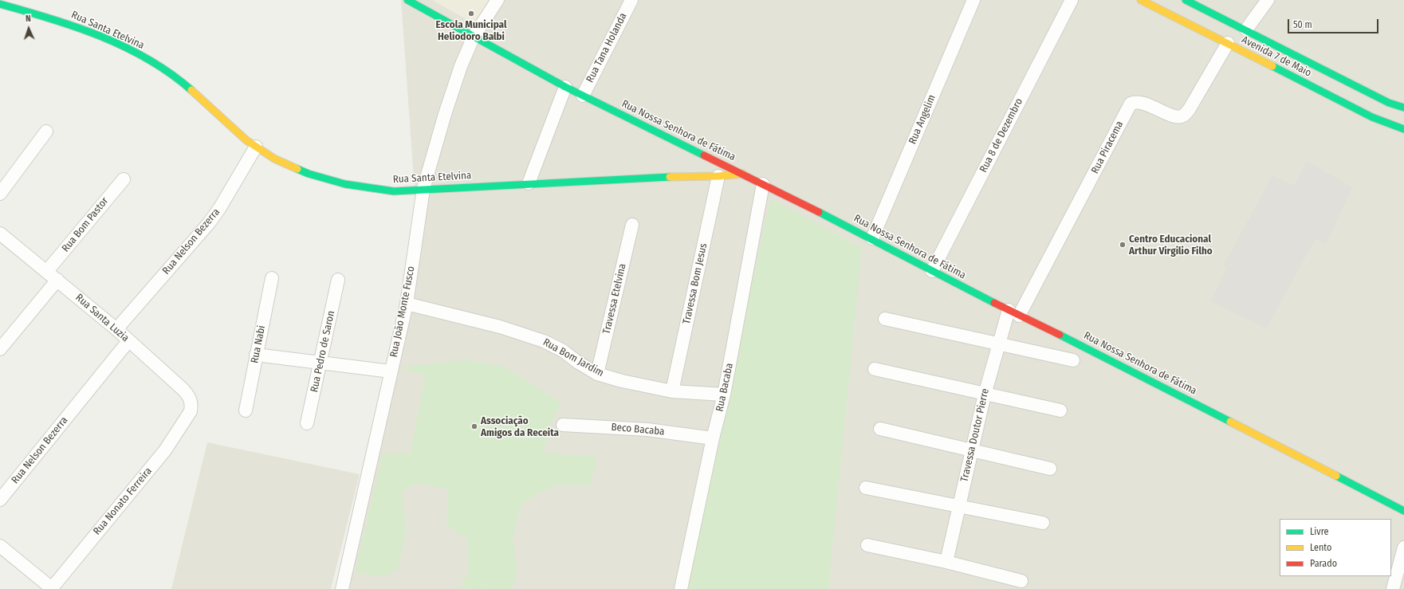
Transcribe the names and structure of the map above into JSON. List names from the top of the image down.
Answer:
{
  "streets": {
    "street": [
      "Rua Santa Etelvina",
      "Rua Tana Holanda",
      "Avenida 7 de Maio",
      "Rua Angelim",
      "Rua Nossa Senhora de Fátima",
      "Rua 8 de Dezembro",
      "Rua Piracema",
      "Rua Bom Pastor",
      "Rua Nelson Bezerra",
      "Travessa Bom Jesus",
      "Travessa Etelvina",
      "Rua João Monte Fusco",
      "Rua Santa Luzia",
      "Rua Nabi",
      "Rua Pedro de Saron",
      "Rua Bom Jardim",
      "Rua Bacaba",
      "Beco Bacaba",
      "Travessa Doutor Pierre",
      "Rua Nonato Ferreira"
    ]
  },
  "crossings": [
    ["Rua Santa Etelvina", "Rua Nossa Senhora de Fátima"],
    ["Rua Santa Etelvina", "Rua Nelson Bezerra"],
    ["Rua Santa Etelvina", "Travessa Bom Jesus"],
    ["Rua Santa Etelvina", "Rua João Monte Fusco"],
    ["Rua Tana Holanda", "Rua Nossa Senhora de Fátima"],
    ["Avenida 7 de Maio", "Rua Piracema"],
    ["Rua Angelim", "Rua Nossa Senhora de Fátima"],
    ["Rua Nossa Senhora de Fátima", "Rua 8 de Dezembro"],
    ["Rua Nossa Senhora de Fátima", "Rua Piracema"],
    ["Rua Nossa Senhora de Fátima", "Rua João Monte Fusco"],
    ["Rua Nossa Senhora de Fátima", "Rua Bacaba"],
    ["Rua Nossa Senhora de Fátima", "Travessa Doutor Pierre"],
    ["Rua Piracema", "Travessa Doutor Pierre"],
    ["Rua Bom Pastor", "Rua Santa Luzia"],
    ["Rua Nelson Bezerra", "Rua Santa Luzia"],
    ["Travessa Bom Jesus", "Rua Bom Jardim"],
    ["Travessa Etelvina", "Rua Bom Jardim"],
    ["Rua João Monte Fusco", "Rua Bom Jardim"],
    ["Rua Santa Luzia", "Rua Nonato Ferreira"],
    ["Rua Bom Jardim", "Rua Bacaba"],
    ["Rua Bacaba", "Beco Bacaba"]
  ],
  "places": ["Escola Municipal Heliodoro Balbi", "Centro Educacional Arthur Virgilio Filho", "Associação Amigos da Receita"],
  "legend": ["Livre", "Lento", "Parado"],
  "scale_bar": "50 m",
  "north": "top"
}
